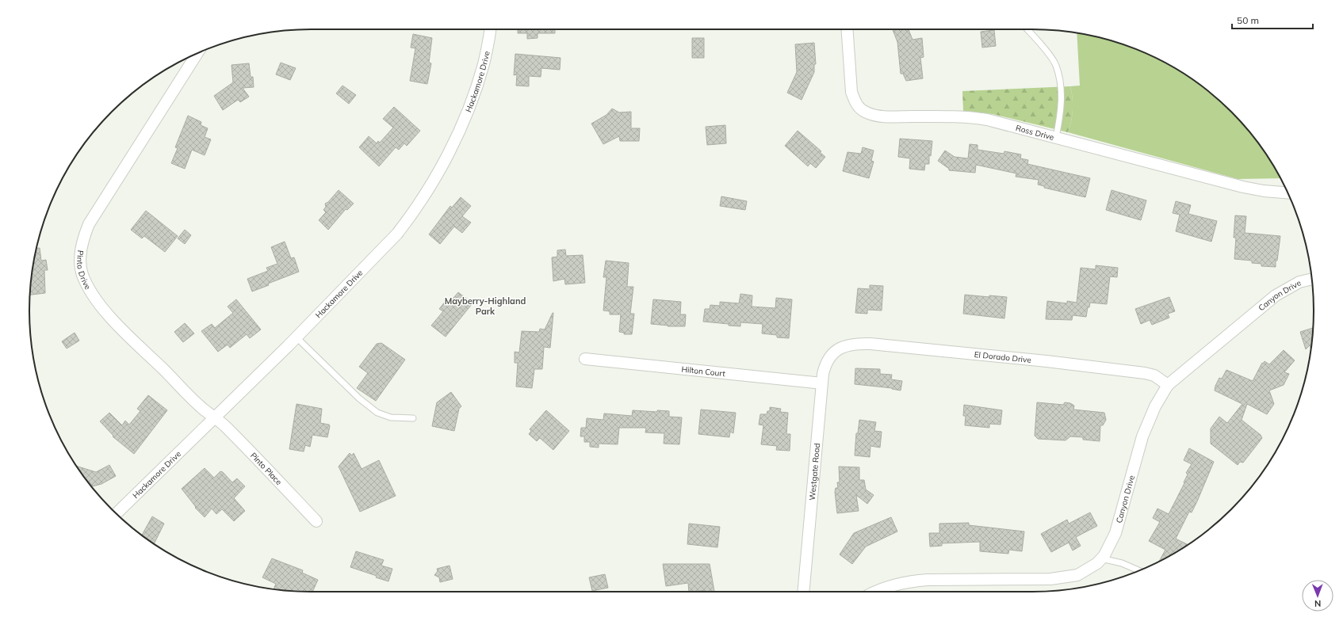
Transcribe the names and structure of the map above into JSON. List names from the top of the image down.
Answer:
{
  "streets": {
    "street": [
      "Hackamore Drive",
      "Ross Drive",
      "Pinto Drive",
      "Canyon Drive",
      "El Dorado Drive",
      "Hilton Court",
      "Pinto Place",
      "Westgate Road"
    ]
  },
  "crossings": [
    ["Hackamore Drive", "Pinto Drive"],
    ["Hackamore Drive", "Pinto Place"],
    ["Pinto Drive", "Pinto Place"],
    ["Canyon Drive", "El Dorado Drive"],
    ["El Dorado Drive", "Westgate Road"],
    ["Hilton Court", "Westgate Road"]
  ],
  "districts": ["Mayberry-Highland Park"],
  "scale_bar": "50 m",
  "north": "bottom"
}
